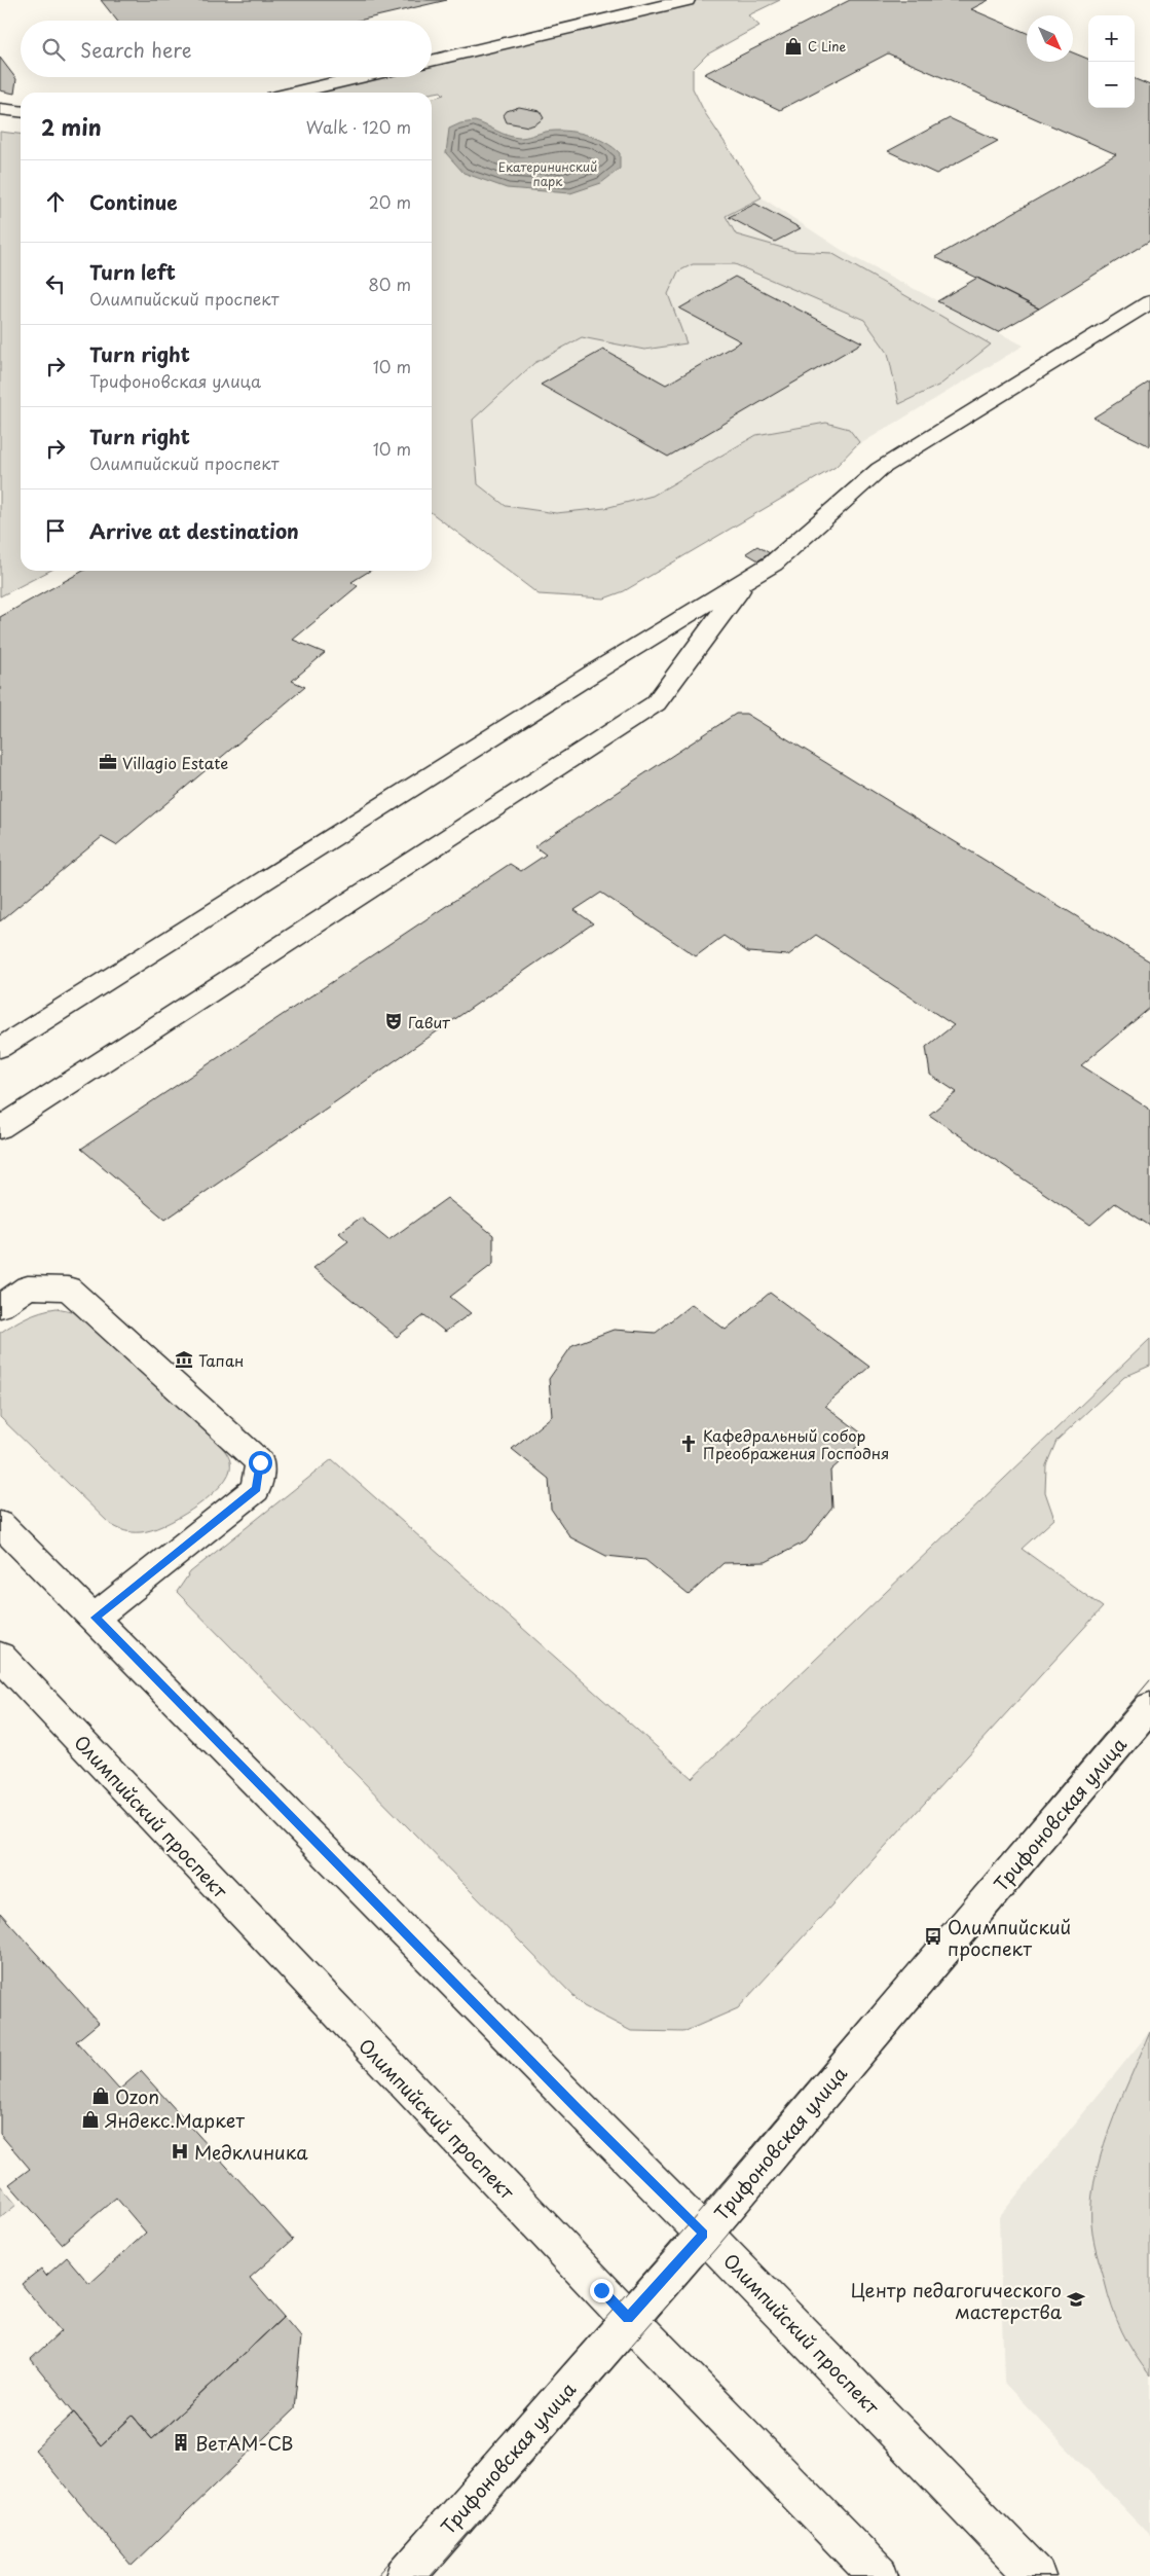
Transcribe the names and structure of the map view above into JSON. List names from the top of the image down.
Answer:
{
  "streets": {
    "main road": ["Трифоновская улица", "Олимпийский проспект"]
  },
  "crossings": [
    ["Трифоновская улица", "Олимпийский проспект"]
  ],
  "parks": ["Екатерининский парк"],
  "places": {
    "shop": ["С Line", "Ozon", "Яндекс.Маркет"],
    "office": ["Villagio Estate"],
    "theatre": ["Гавит"],
    "museum": ["Тапан"],
    "church": ["Кафедральный собор Преображения Господня"],
    "bus stop": ["Олимпийский проспект"],
    "hospital": ["Медклиника"],
    "school or university": ["Центр педагогического мастерства"],
    "building": ["ВетАМ-СВ"]
  },
  "north": "bottom right",
  "page": {
    "map_buttons": ["+", "−"],
    "search": "Search here",
    "heading": ["2 min", "Walk · 120 m"],
    "list": [
      ["Continue", "20 m"],
      ["Turn left", "Олимпийский проспект", "80 m"],
      ["Turn right", "Трифоновская улица", "10 m"],
      ["Turn right", "Олимпийский проспект", "10 m"],
      "Arrive at destination"
    ]
  }
}
